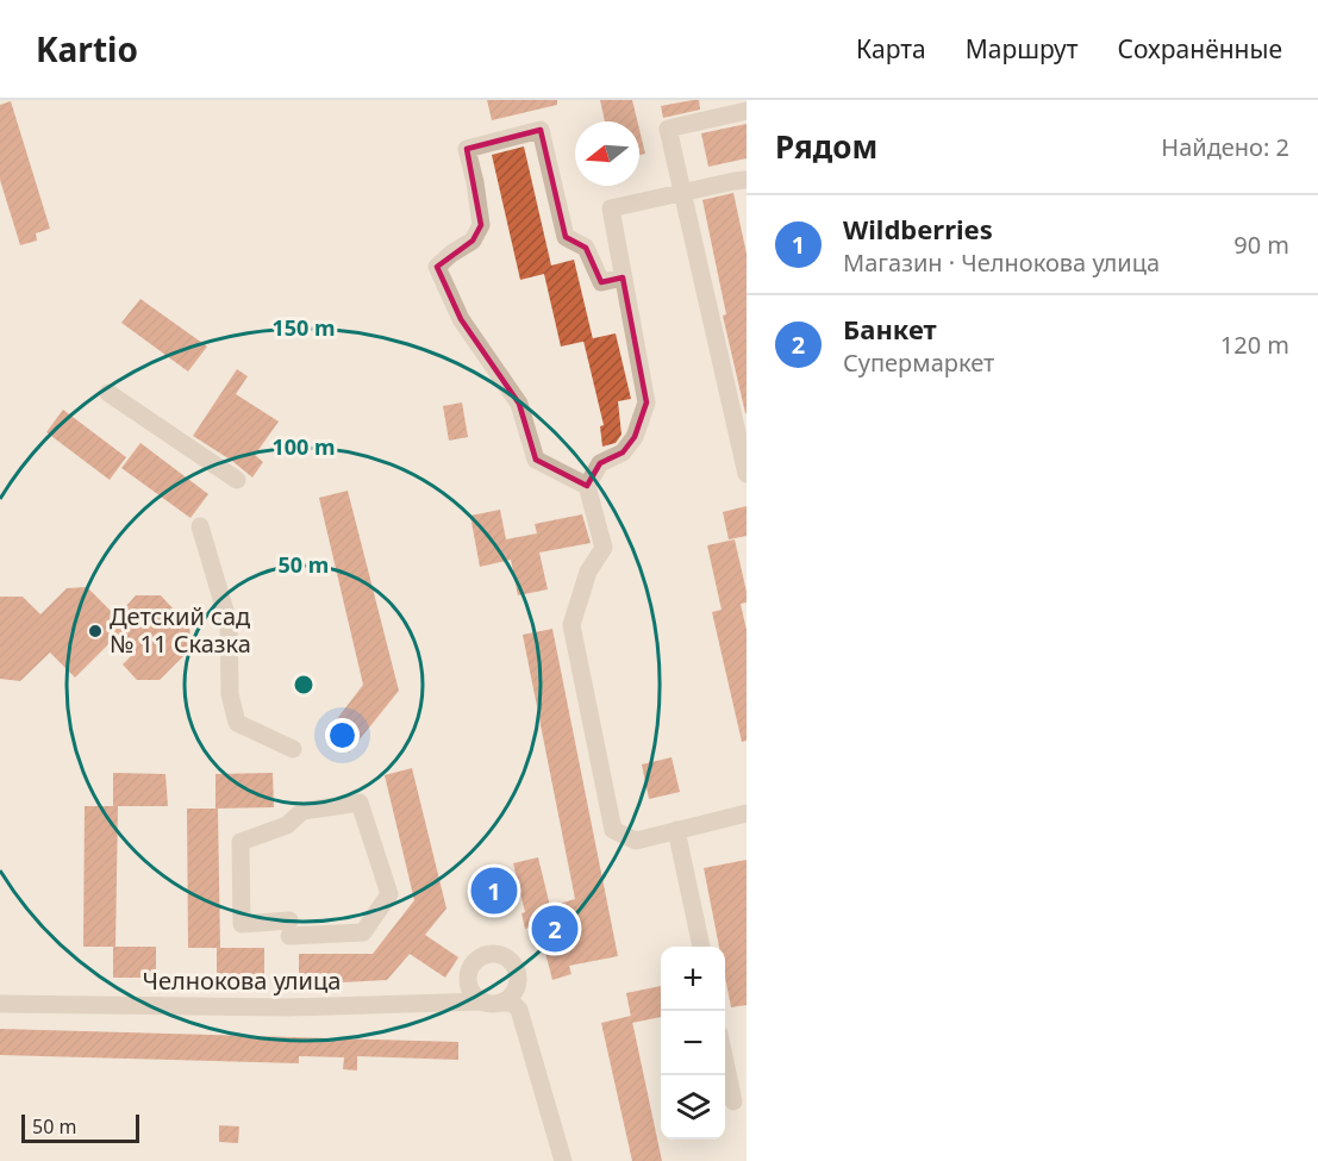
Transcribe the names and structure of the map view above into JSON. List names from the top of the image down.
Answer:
{
  "streets": {
    "street": ["Челнокова улица"]
  },
  "places": ["Детский сад № 11 Сказка"],
  "scale_bar": "50 m",
  "north": "left",
  "page": {
    "header": "Kartio",
    "nav": ["Карта", "Маршрут", "Сохранённые"],
    "heading": ["Рядом", "Найдено: 2"],
    "list": [
      {
        "mark": "1",
        "name": "Wildberries",
        "note": "Магазин · Челнокова улица",
        "value": "90 m"
      },
      {
        "mark": "2",
        "name": "Банкет",
        "note": "Супермаркет",
        "value": "120 m"
      }
    ],
    "pins": ["1", "2"],
    "map_buttons": ["+", "−"],
    "scale": "50 m"
  },
  "rings": ["150 m", "100 m", "50 m"]
}
